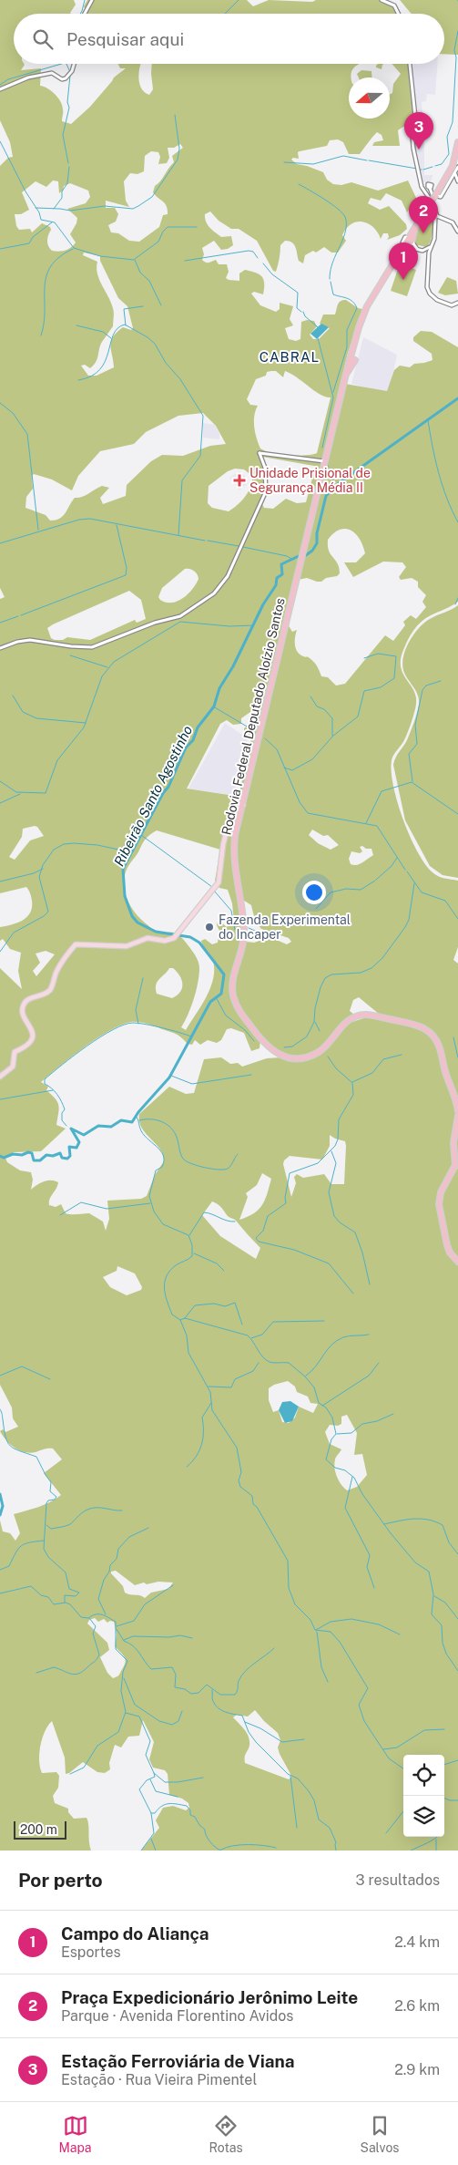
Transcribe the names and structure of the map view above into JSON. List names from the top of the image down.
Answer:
{
  "streets": {
    "highway": ["Rodovia Federal Deputado Aloízio Santos"]
  },
  "districts": ["CABRAL"],
  "water": ["Ribeirão Santo Agostinho"],
  "places": {
    "health": ["Unidade Prisional de Segurança Média II"],
    "other": ["Fazenda Experimental do Incaper"]
  },
  "scale_bar": "200 m",
  "north": "left",
  "page": {
    "search": "Pesquisar aqui",
    "pins": ["3", "2", "1"],
    "scale": "200 m",
    "heading": ["Por perto", "3 resultados"],
    "list": [
      {
        "mark": "1",
        "name": "Campo do Aliança",
        "note": "Esportes",
        "value": "2.4 km"
      },
      {
        "mark": "2",
        "name": "Praça Expedicionário Jerônimo Leite",
        "note": "Parque · Avenida Florentino Avidos",
        "value": "2.6 km"
      },
      {
        "mark": "3",
        "name": "Estação Ferroviária de Viana",
        "note": "Estação · Rua Vieira Pimentel",
        "value": "2.9 km"
      }
    ],
    "nav": ["Mapa", "Rotas", "Salvos"]
  }
}
